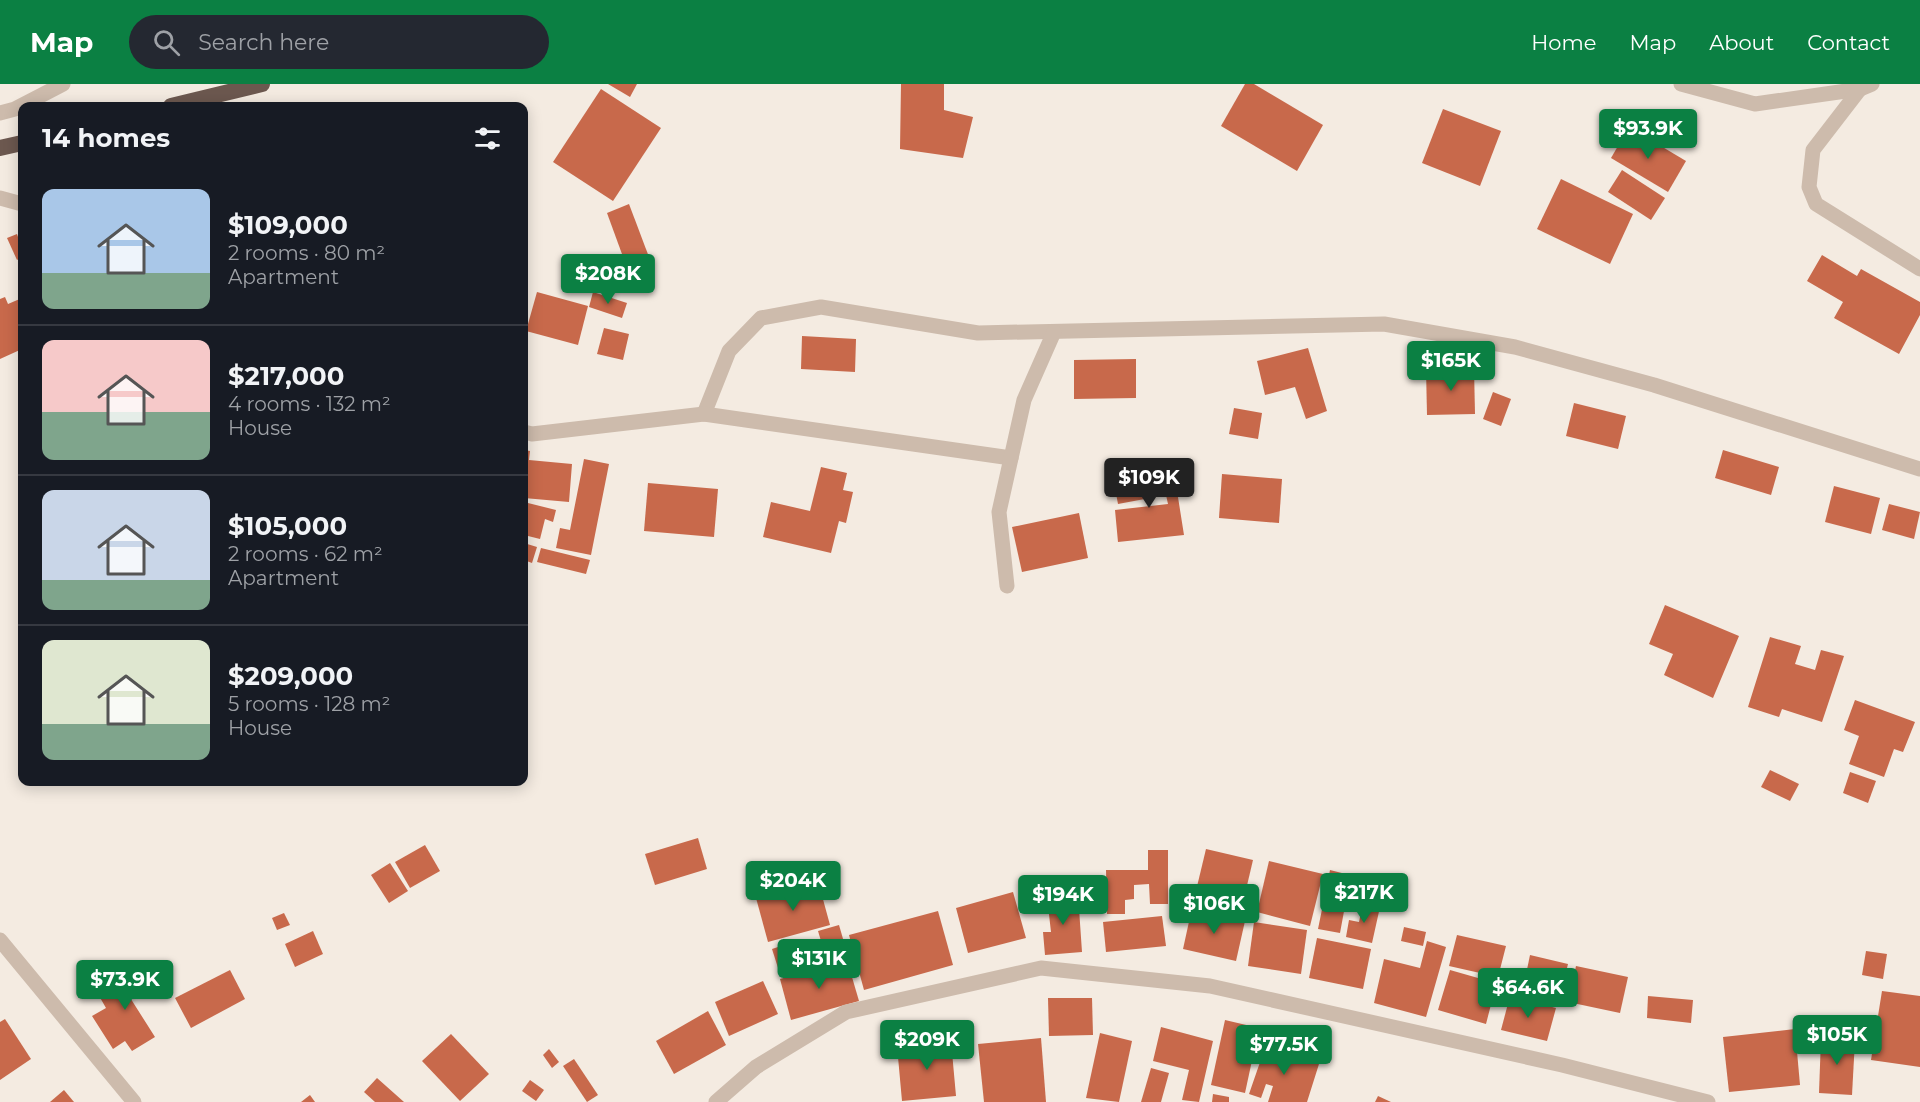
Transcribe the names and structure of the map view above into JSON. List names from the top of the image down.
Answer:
{
  "page": {
    "header": "Map",
    "search": "Search here",
    "nav": [
      "Home",
      "Map",
      "About",
      "Contact"
    ],
    "heading": "14 homes",
    "price": [
      "$93.9K",
      "$208K",
      "$165K",
      "$109K",
      "$204K",
      "$217K",
      "$194K",
      "$106K",
      "$131K",
      "$73.9K",
      "$64.6K",
      "$105K",
      "$209K",
      "$77.5K"
    ],
    "list": [
      {
        "name": "$109,000",
        "note": "2 rooms · 80 m² · Apartment"
      },
      {
        "name": "$217,000",
        "note": "4 rooms · 132 m² · House"
      },
      {
        "name": "$105,000",
        "note": "2 rooms · 62 m² · Apartment"
      },
      {
        "name": "$209,000",
        "note": "5 rooms · 128 m² · House"
      }
    ]
  }
}
